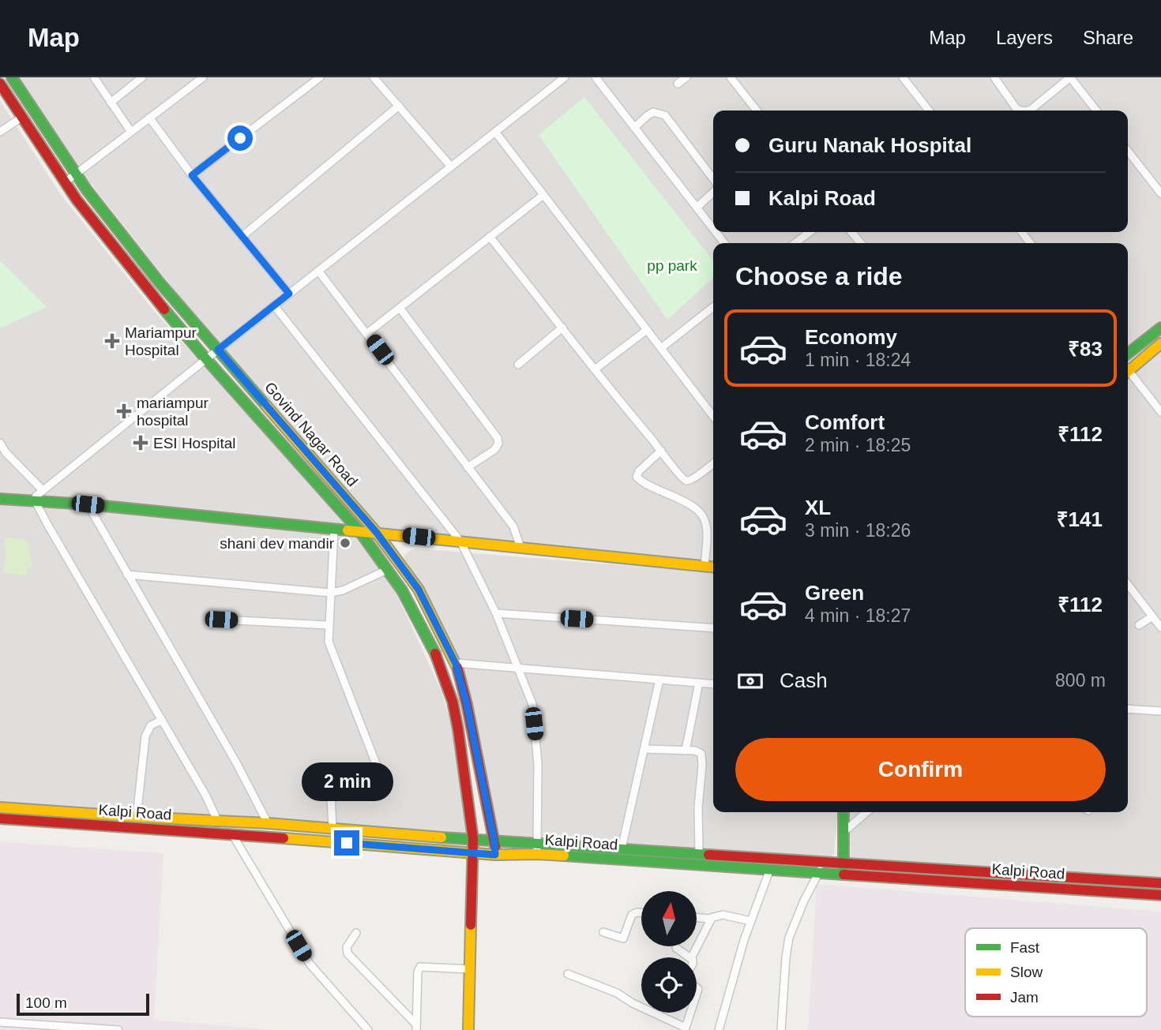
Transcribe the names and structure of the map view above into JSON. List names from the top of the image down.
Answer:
{
  "streets": {
    "main road": ["Govind Nagar Road", "Kalpi Road"]
  },
  "crossings": [
    ["Govind Nagar Road", "Kalpi Road"]
  ],
  "parks": ["pp park"],
  "places": {
    "health": ["Mariampur Hospital", "mariampur hospital", "ESI Hospital"],
    "other": ["shani dev mandir"]
  },
  "legend": ["Fast", "Slow", "Jam"],
  "scale_bar": "100 m",
  "north": "top",
  "page": {
    "header": "Map",
    "nav": ["Map", "Layers", "Share"],
    "banner": ["Guru Nanak Hospital", "Kalpi Road"],
    "heading": "Choose a ride",
    "list": [
      {
        "name": "Economy",
        "note": "1 min · 18:24",
        "value": "₹83"
      },
      {
        "name": "Comfort",
        "note": "2 min · 18:25",
        "value": "₹112"
      },
      {
        "name": "XL",
        "note": "3 min · 18:26",
        "value": "₹141"
      },
      {
        "name": "Green",
        "note": "4 min · 18:27",
        "value": "₹112"
      }
    ],
    "pay": ["Cash", "800 m"],
    "buttons": "Confirm",
    "bubble": "2 min",
    "scale": "100 m"
  }
}
